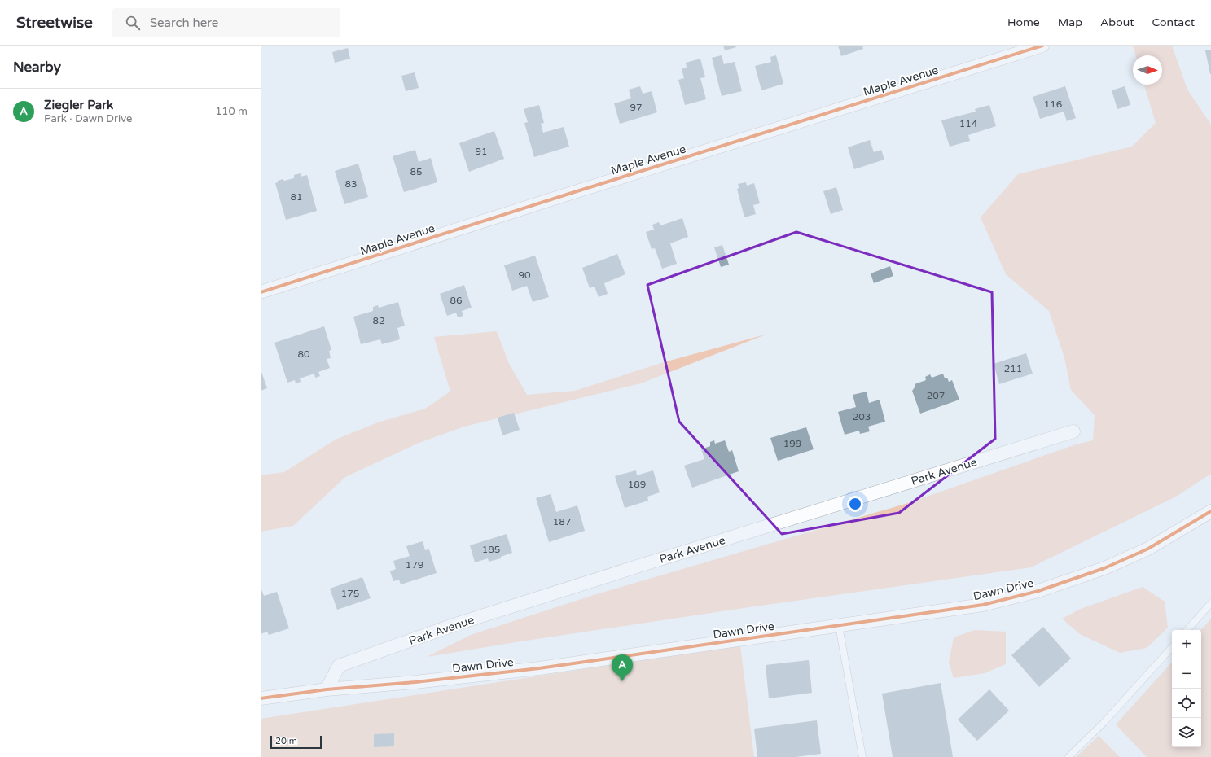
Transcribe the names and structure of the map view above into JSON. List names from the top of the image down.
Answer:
{
  "streets": {
    "street": ["Maple Avenue", "Park Avenue", "Dawn Drive"]
  },
  "crossings": [
    ["Park Avenue", "Dawn Drive"]
  ],
  "house_numbers": [
    "116",
    "97",
    "114",
    "91",
    "85",
    "83",
    "81",
    "90",
    "86",
    "82",
    "80",
    "211",
    "207",
    "203",
    "199",
    "189",
    "187",
    "185",
    "179",
    "175"
  ],
  "scale_bar": "20 m",
  "north": "right",
  "page": {
    "header": "Streetwise",
    "search": "Search here",
    "nav": [
      "Home",
      "Map",
      "About",
      "Contact"
    ],
    "heading": "Nearby",
    "list": [
      {
        "mark": "A",
        "name": "Ziegler Park",
        "note": "Park · Dawn Drive",
        "value": "110 m"
      }
    ],
    "map_buttons": ["+", "−"],
    "pins": "A",
    "scale": "20 m"
  }
}
